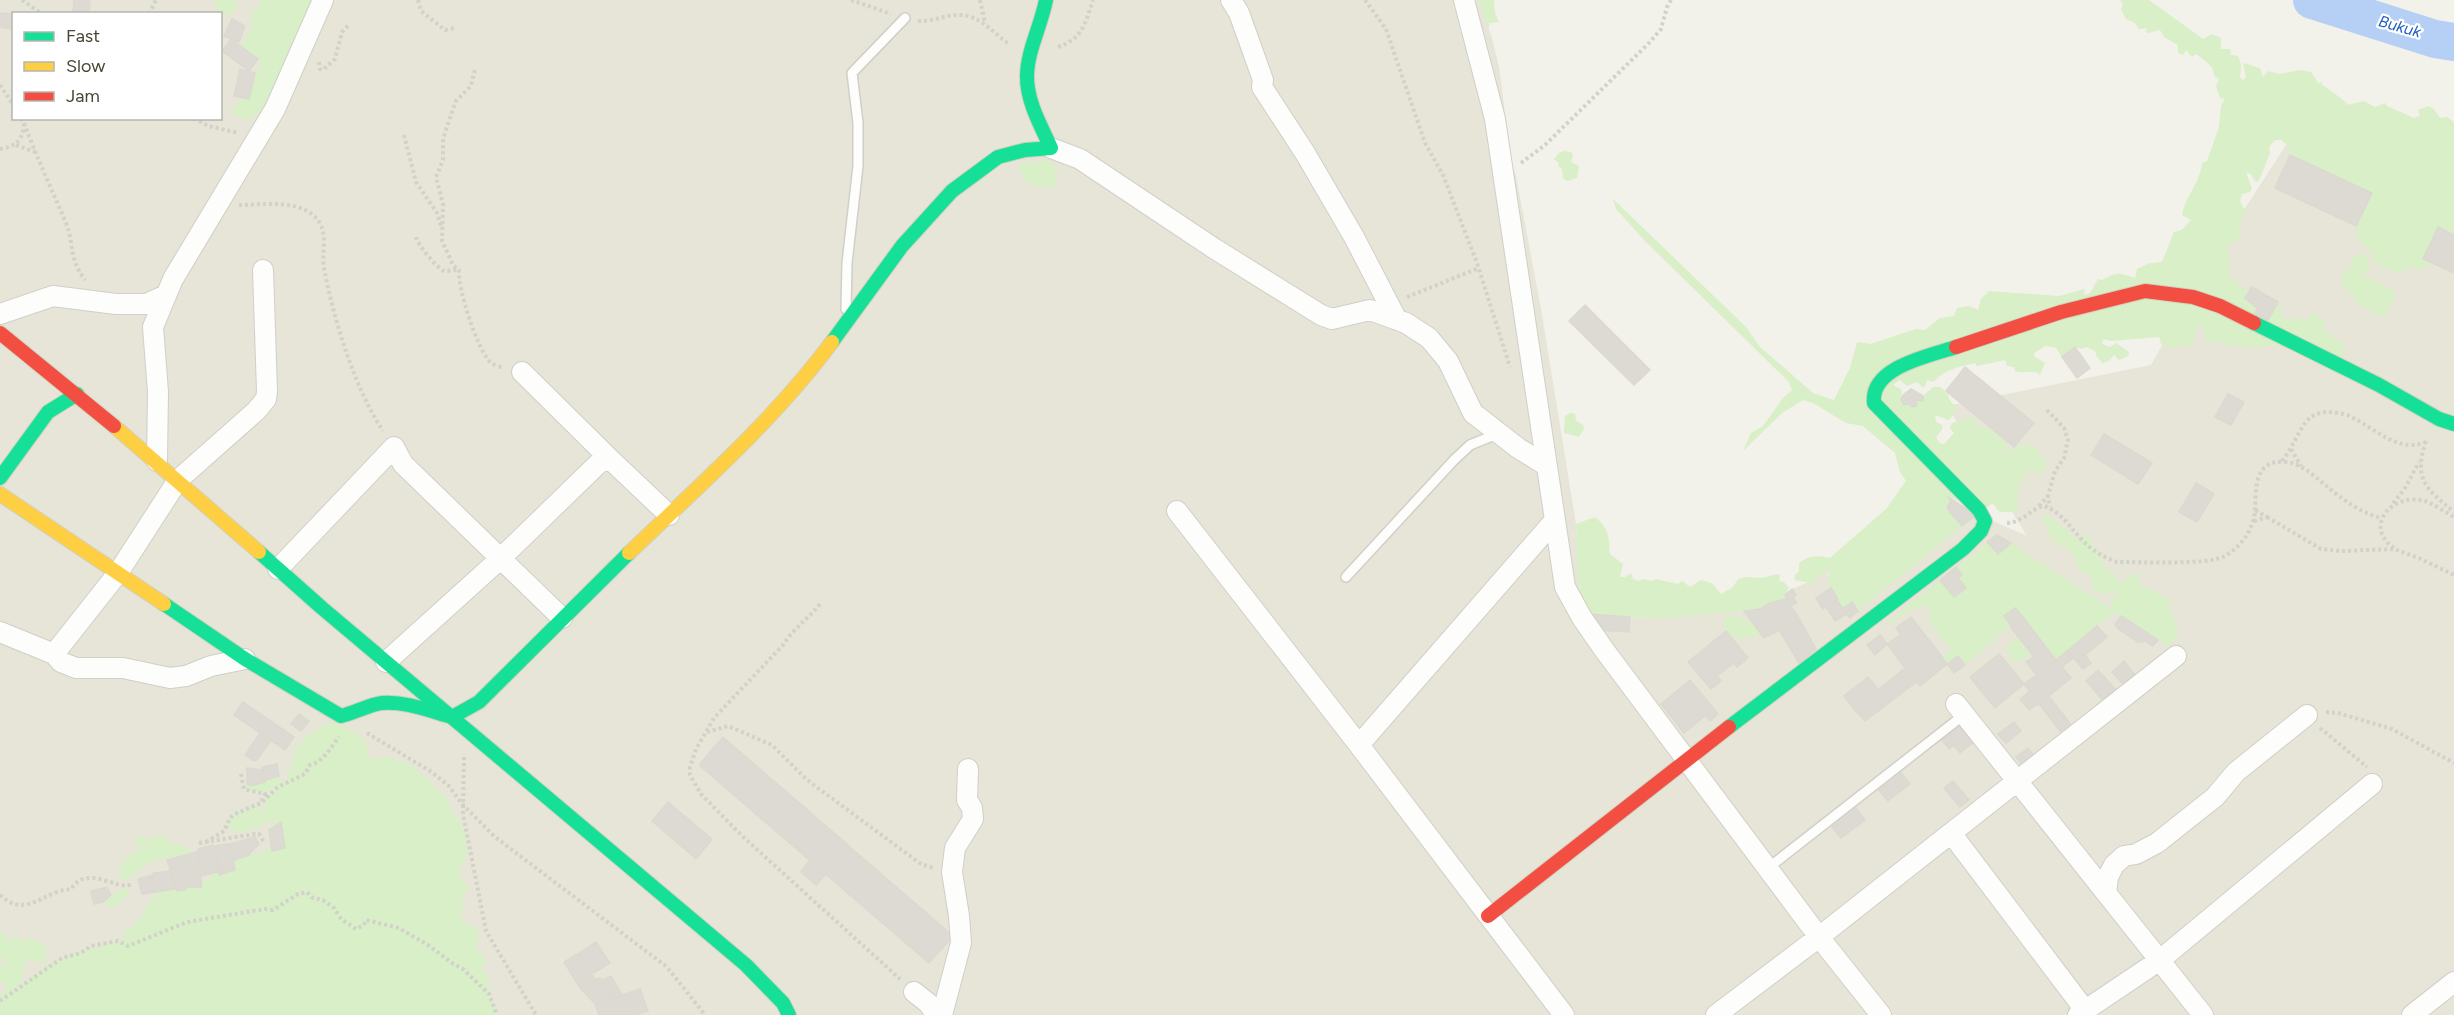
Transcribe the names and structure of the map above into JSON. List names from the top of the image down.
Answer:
{
  "water": ["Bukuk"],
  "legend": ["Fast", "Slow", "Jam"]
}
